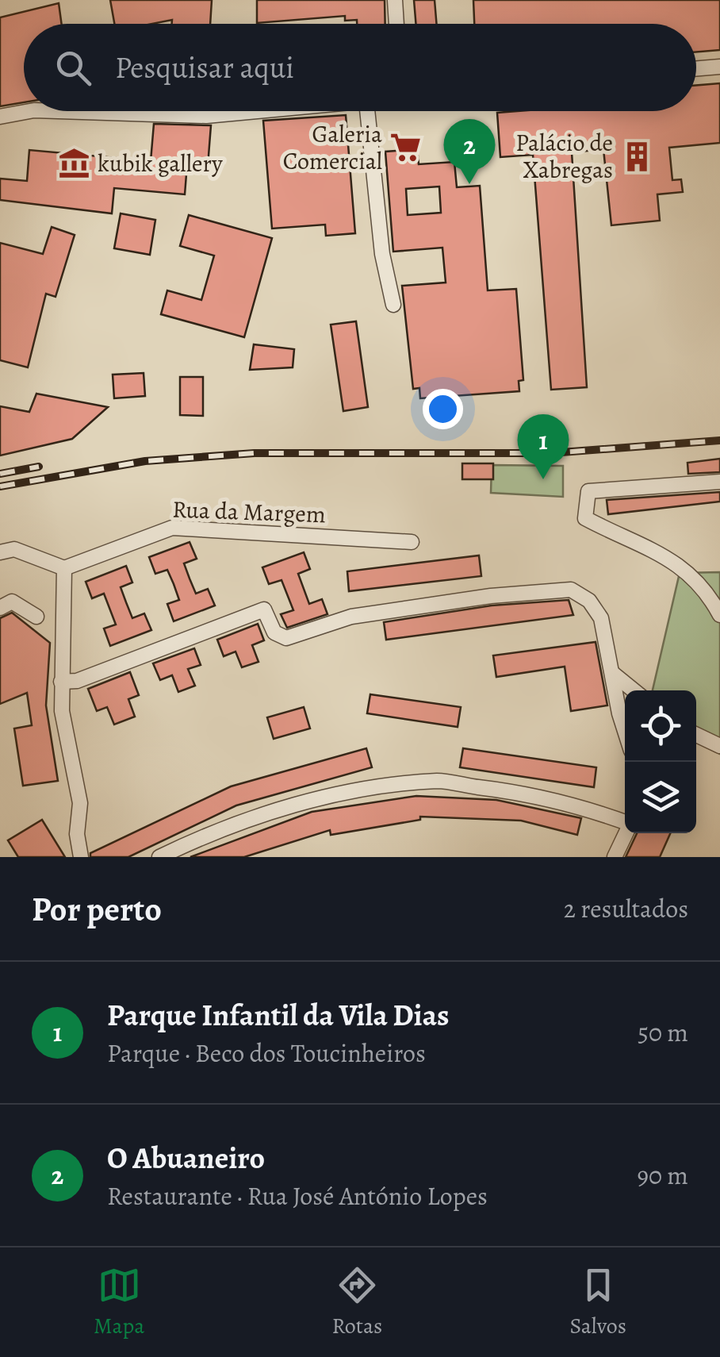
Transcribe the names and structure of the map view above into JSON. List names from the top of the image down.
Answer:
{
  "streets": {
    "street": ["Rua da Margem"]
  },
  "places": {
    "supermarket": ["Galeria Comercial"],
    "building": ["Palácio de Xabregas"],
    "museum": ["kubik gallery"]
  },
  "page": {
    "search": "Pesquisar aqui",
    "pins": ["2", "1"],
    "heading": ["Por perto", "2 resultados"],
    "list": [
      {
        "mark": "1",
        "name": "Parque Infantil da Vila Dias",
        "note": "Parque · Beco dos Toucinheiros",
        "value": "50 m"
      },
      {
        "mark": "2",
        "name": "O Abuaneiro",
        "note": "Restaurante · Rua José António Lopes",
        "value": "90 m"
      }
    ],
    "nav": ["Mapa", "Rotas", "Salvos"]
  }
}
